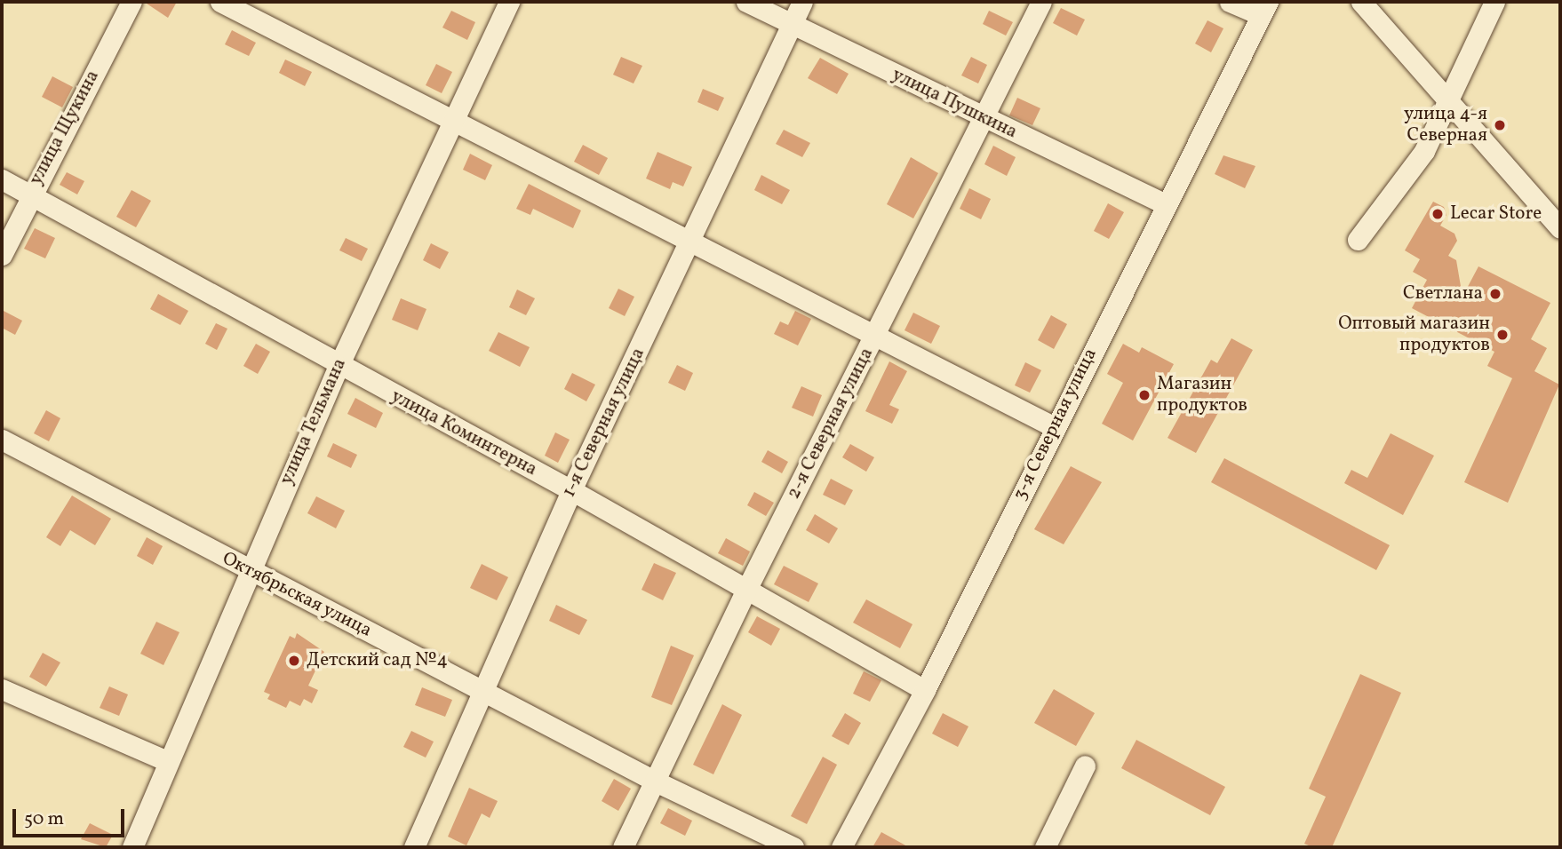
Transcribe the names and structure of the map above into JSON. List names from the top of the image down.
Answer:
{
  "streets": {
    "street": [
      "улица Пушкина",
      "улица Щукина",
      "улица Тельмана",
      "1-я Северная улица",
      "2-я Северная улица",
      "3-я Северная улица",
      "улица Коминтерна",
      "Октябрьская улица"
    ]
  },
  "crossings": [
    ["улица Пушкина", "1-я Северная улица"],
    ["улица Пушкина", "2-я Северная улица"],
    ["улица Пушкина", "3-я Северная улица"],
    ["улица Щукина", "улица Коминтерна"],
    ["улица Тельмана", "улица Коминтерна"],
    ["улица Тельмана", "Октябрьская улица"],
    ["1-я Северная улица", "улица Коминтерна"],
    ["1-я Северная улица", "Октябрьская улица"],
    ["2-я Северная улица", "улица Коминтерна"],
    ["2-я Северная улица", "Октябрьская улица"],
    ["3-я Северная улица", "улица Коминтерна"]
  ],
  "places": [
    "улица 4-я Северная",
    "Lecar Store",
    "Светлана",
    "Оптовый магазин продуктов",
    "Магазин продуктов",
    "Детский сад №4"
  ],
  "scale_bar": "50 m"
}
